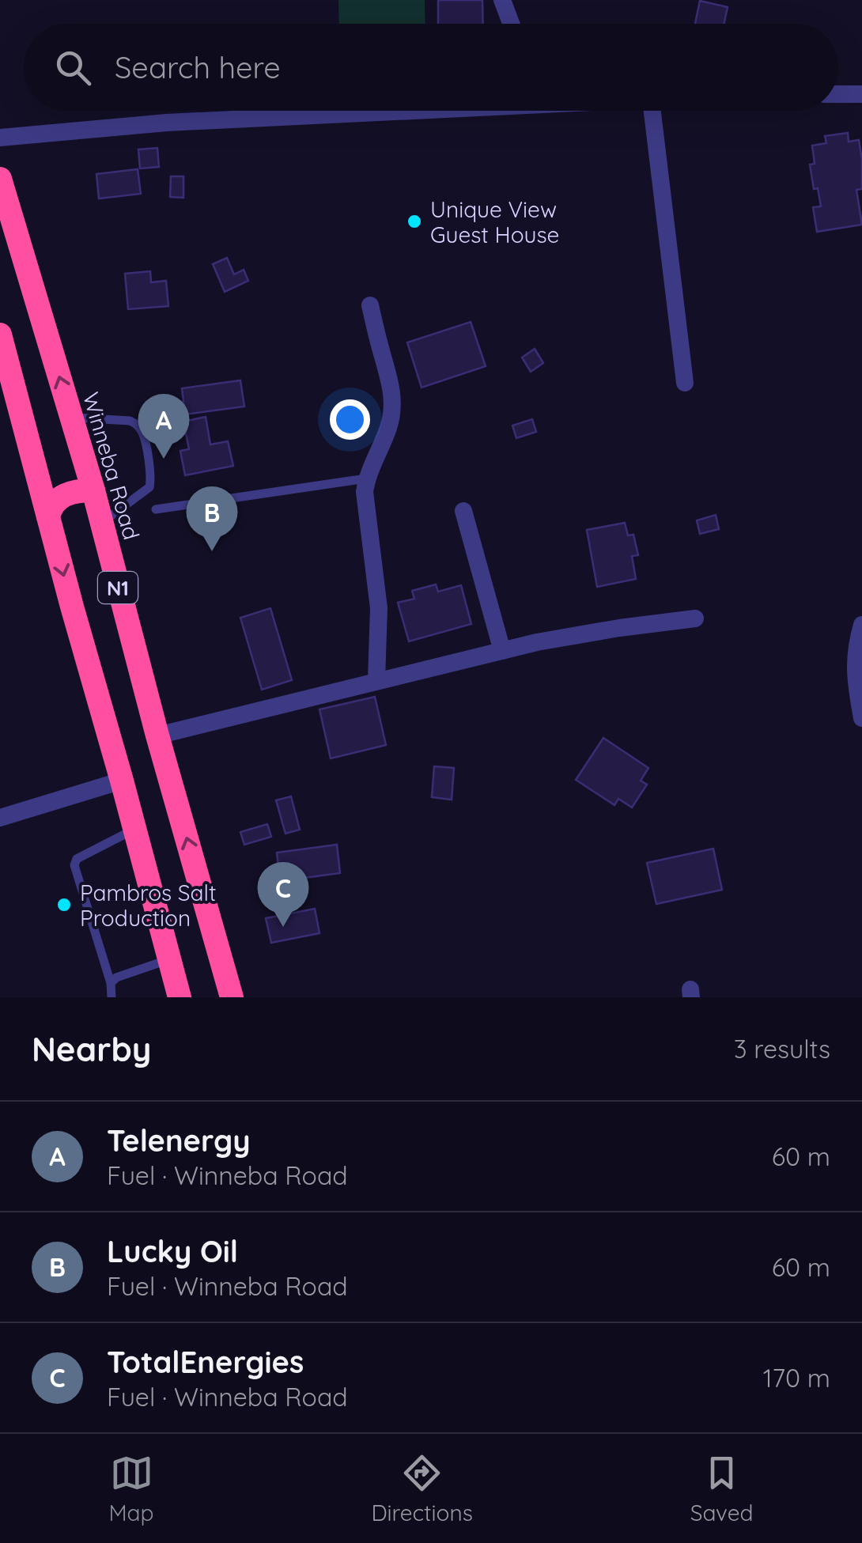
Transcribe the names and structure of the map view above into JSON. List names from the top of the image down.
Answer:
{
  "streets": {
    "highway": ["Winneba Road", "N1"]
  },
  "places": ["Unique View Guest House", "Pambros Salt Production"],
  "page": {
    "search": "Search here",
    "pins": ["A", "B", "C"],
    "heading": ["Nearby", "3 results"],
    "list": [
      {
        "mark": "A",
        "name": "Telenergy",
        "note": "Fuel · Winneba Road",
        "value": "60 m"
      },
      {
        "mark": "B",
        "name": "Lucky Oil",
        "note": "Fuel · Winneba Road",
        "value": "60 m"
      },
      {
        "mark": "C",
        "name": "TotalEnergies",
        "note": "Fuel · Winneba Road",
        "value": "170 m"
      }
    ],
    "nav": ["Map", "Directions", "Saved"]
  }
}
